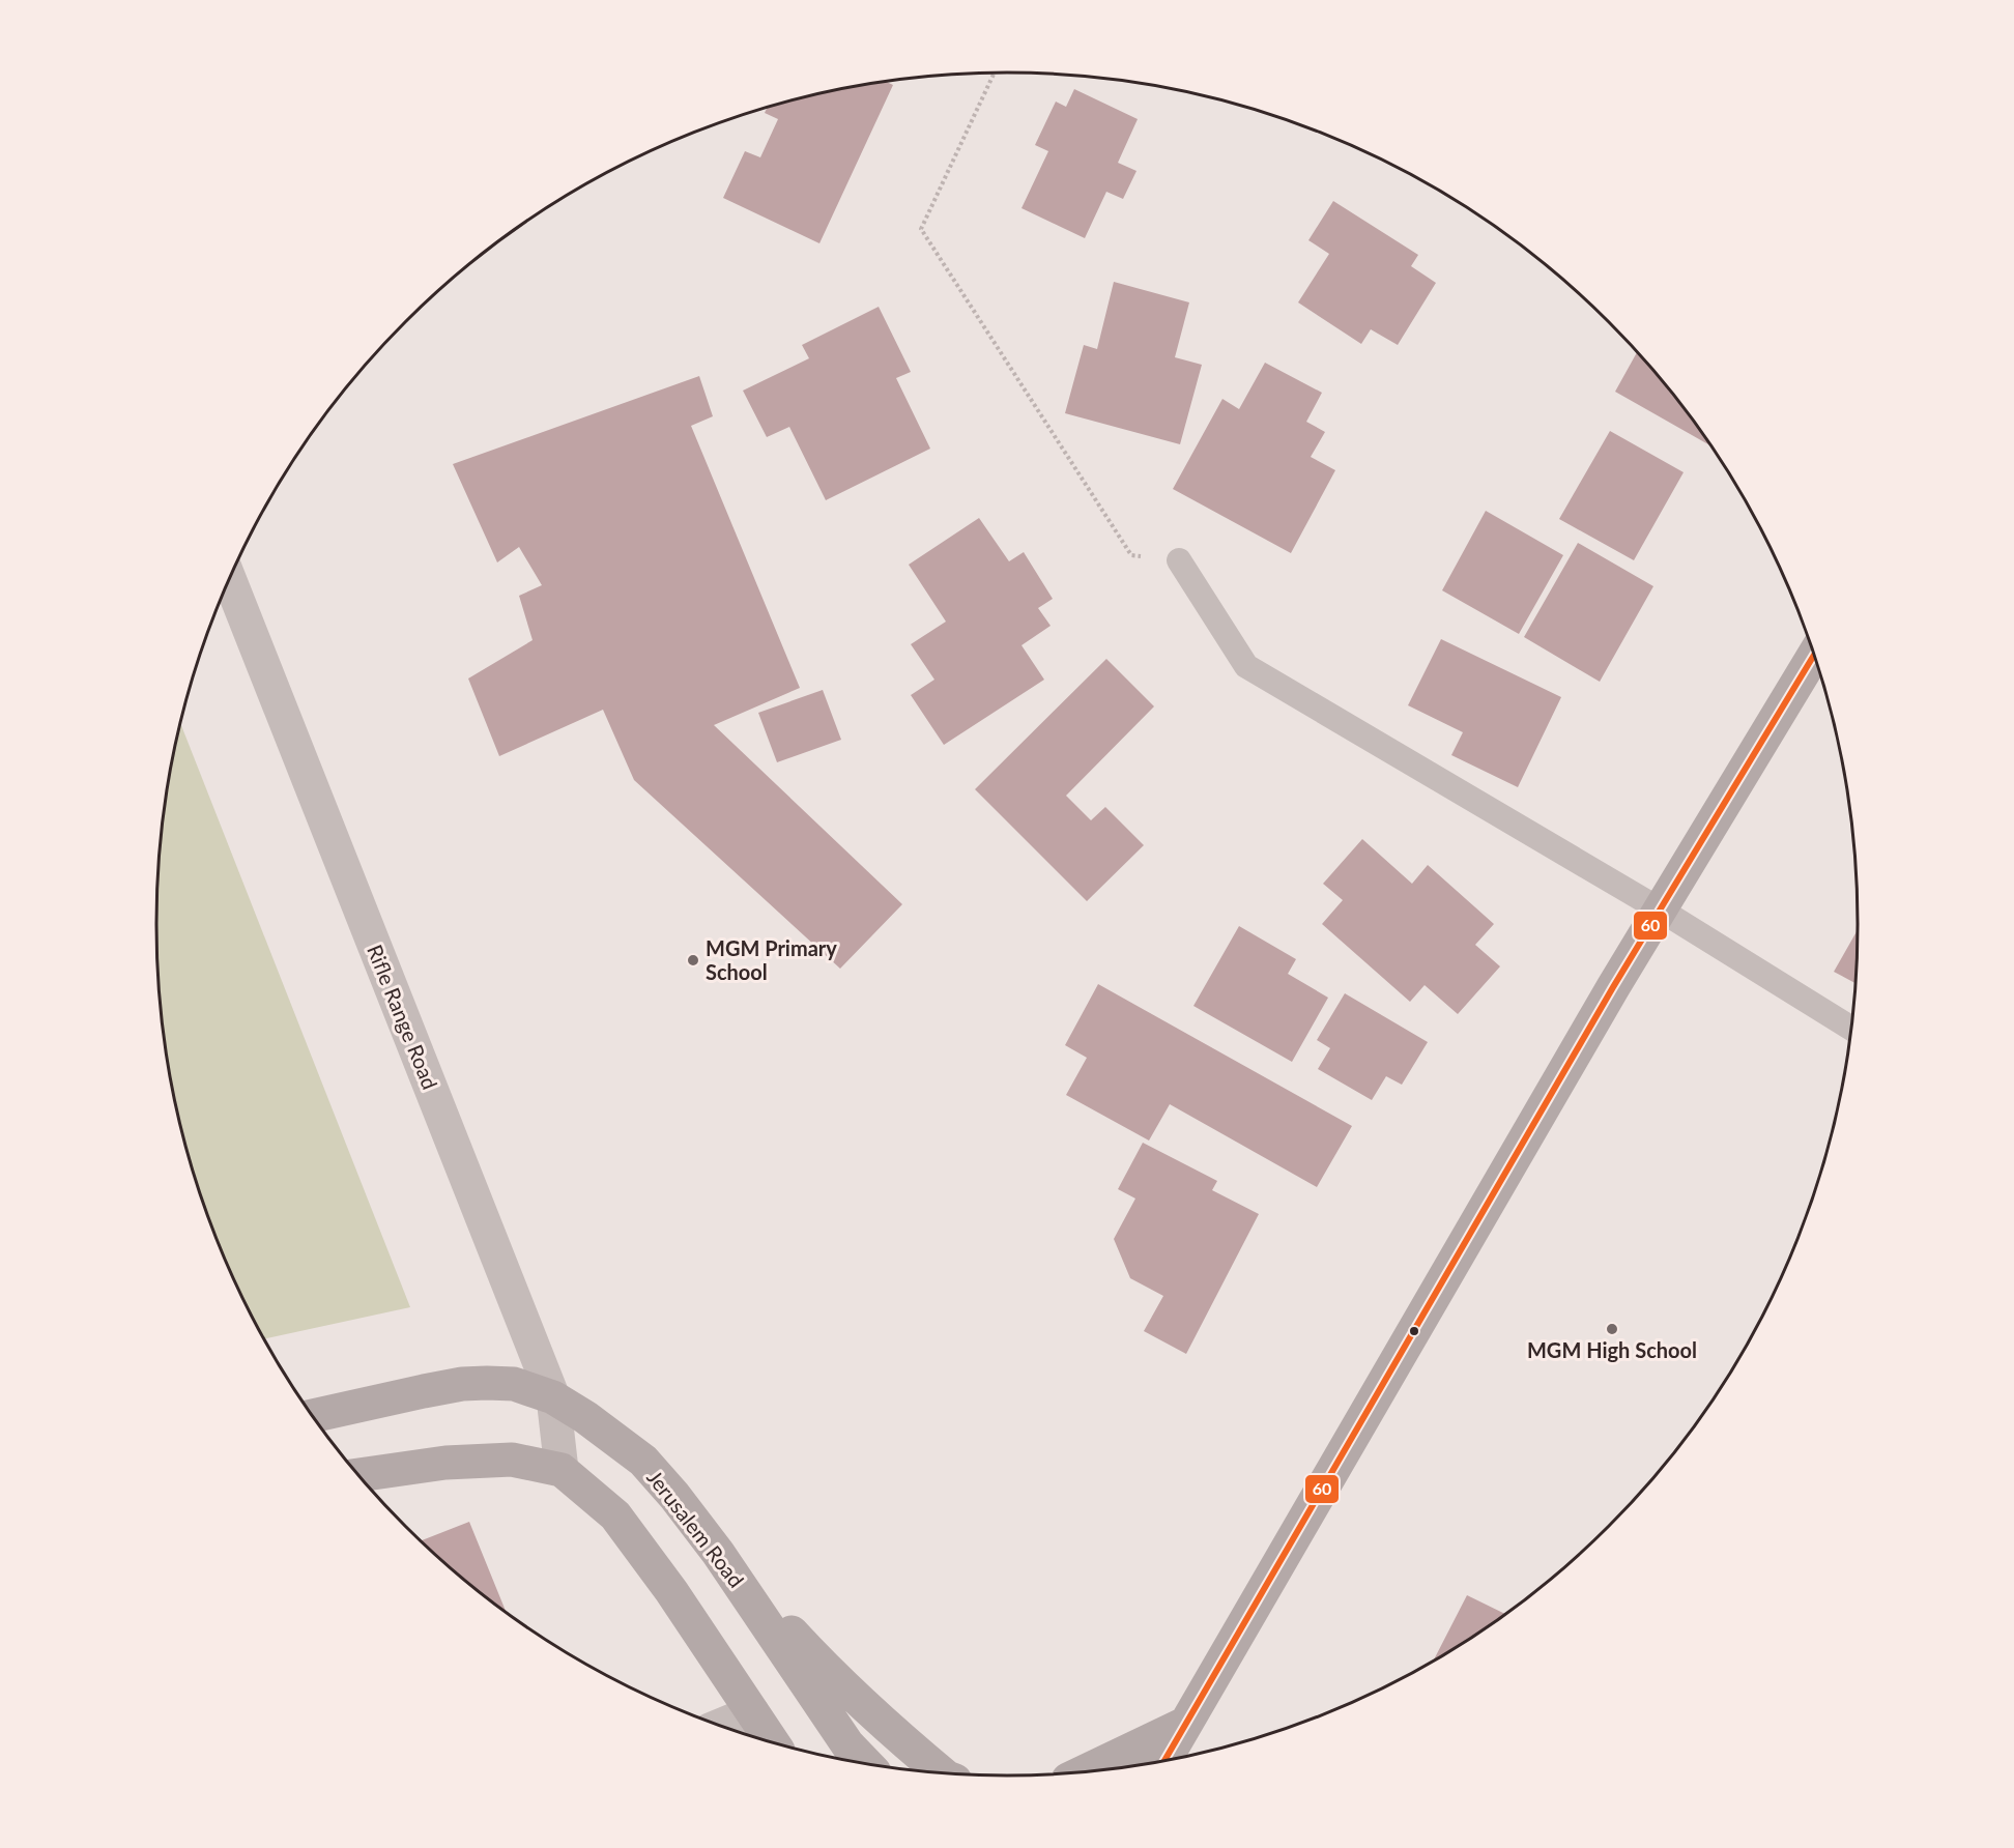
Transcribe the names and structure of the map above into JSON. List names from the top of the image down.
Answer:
{
  "streets": {
    "main road": ["Jerusalem Road"],
    "street": ["Rifle Range Road"]
  },
  "crossings": [
    ["Rifle Range Road", "Jerusalem Road"]
  ],
  "places": ["MGM Primary School", "MGM High School"],
  "lines": ["transit line 60"]
}
